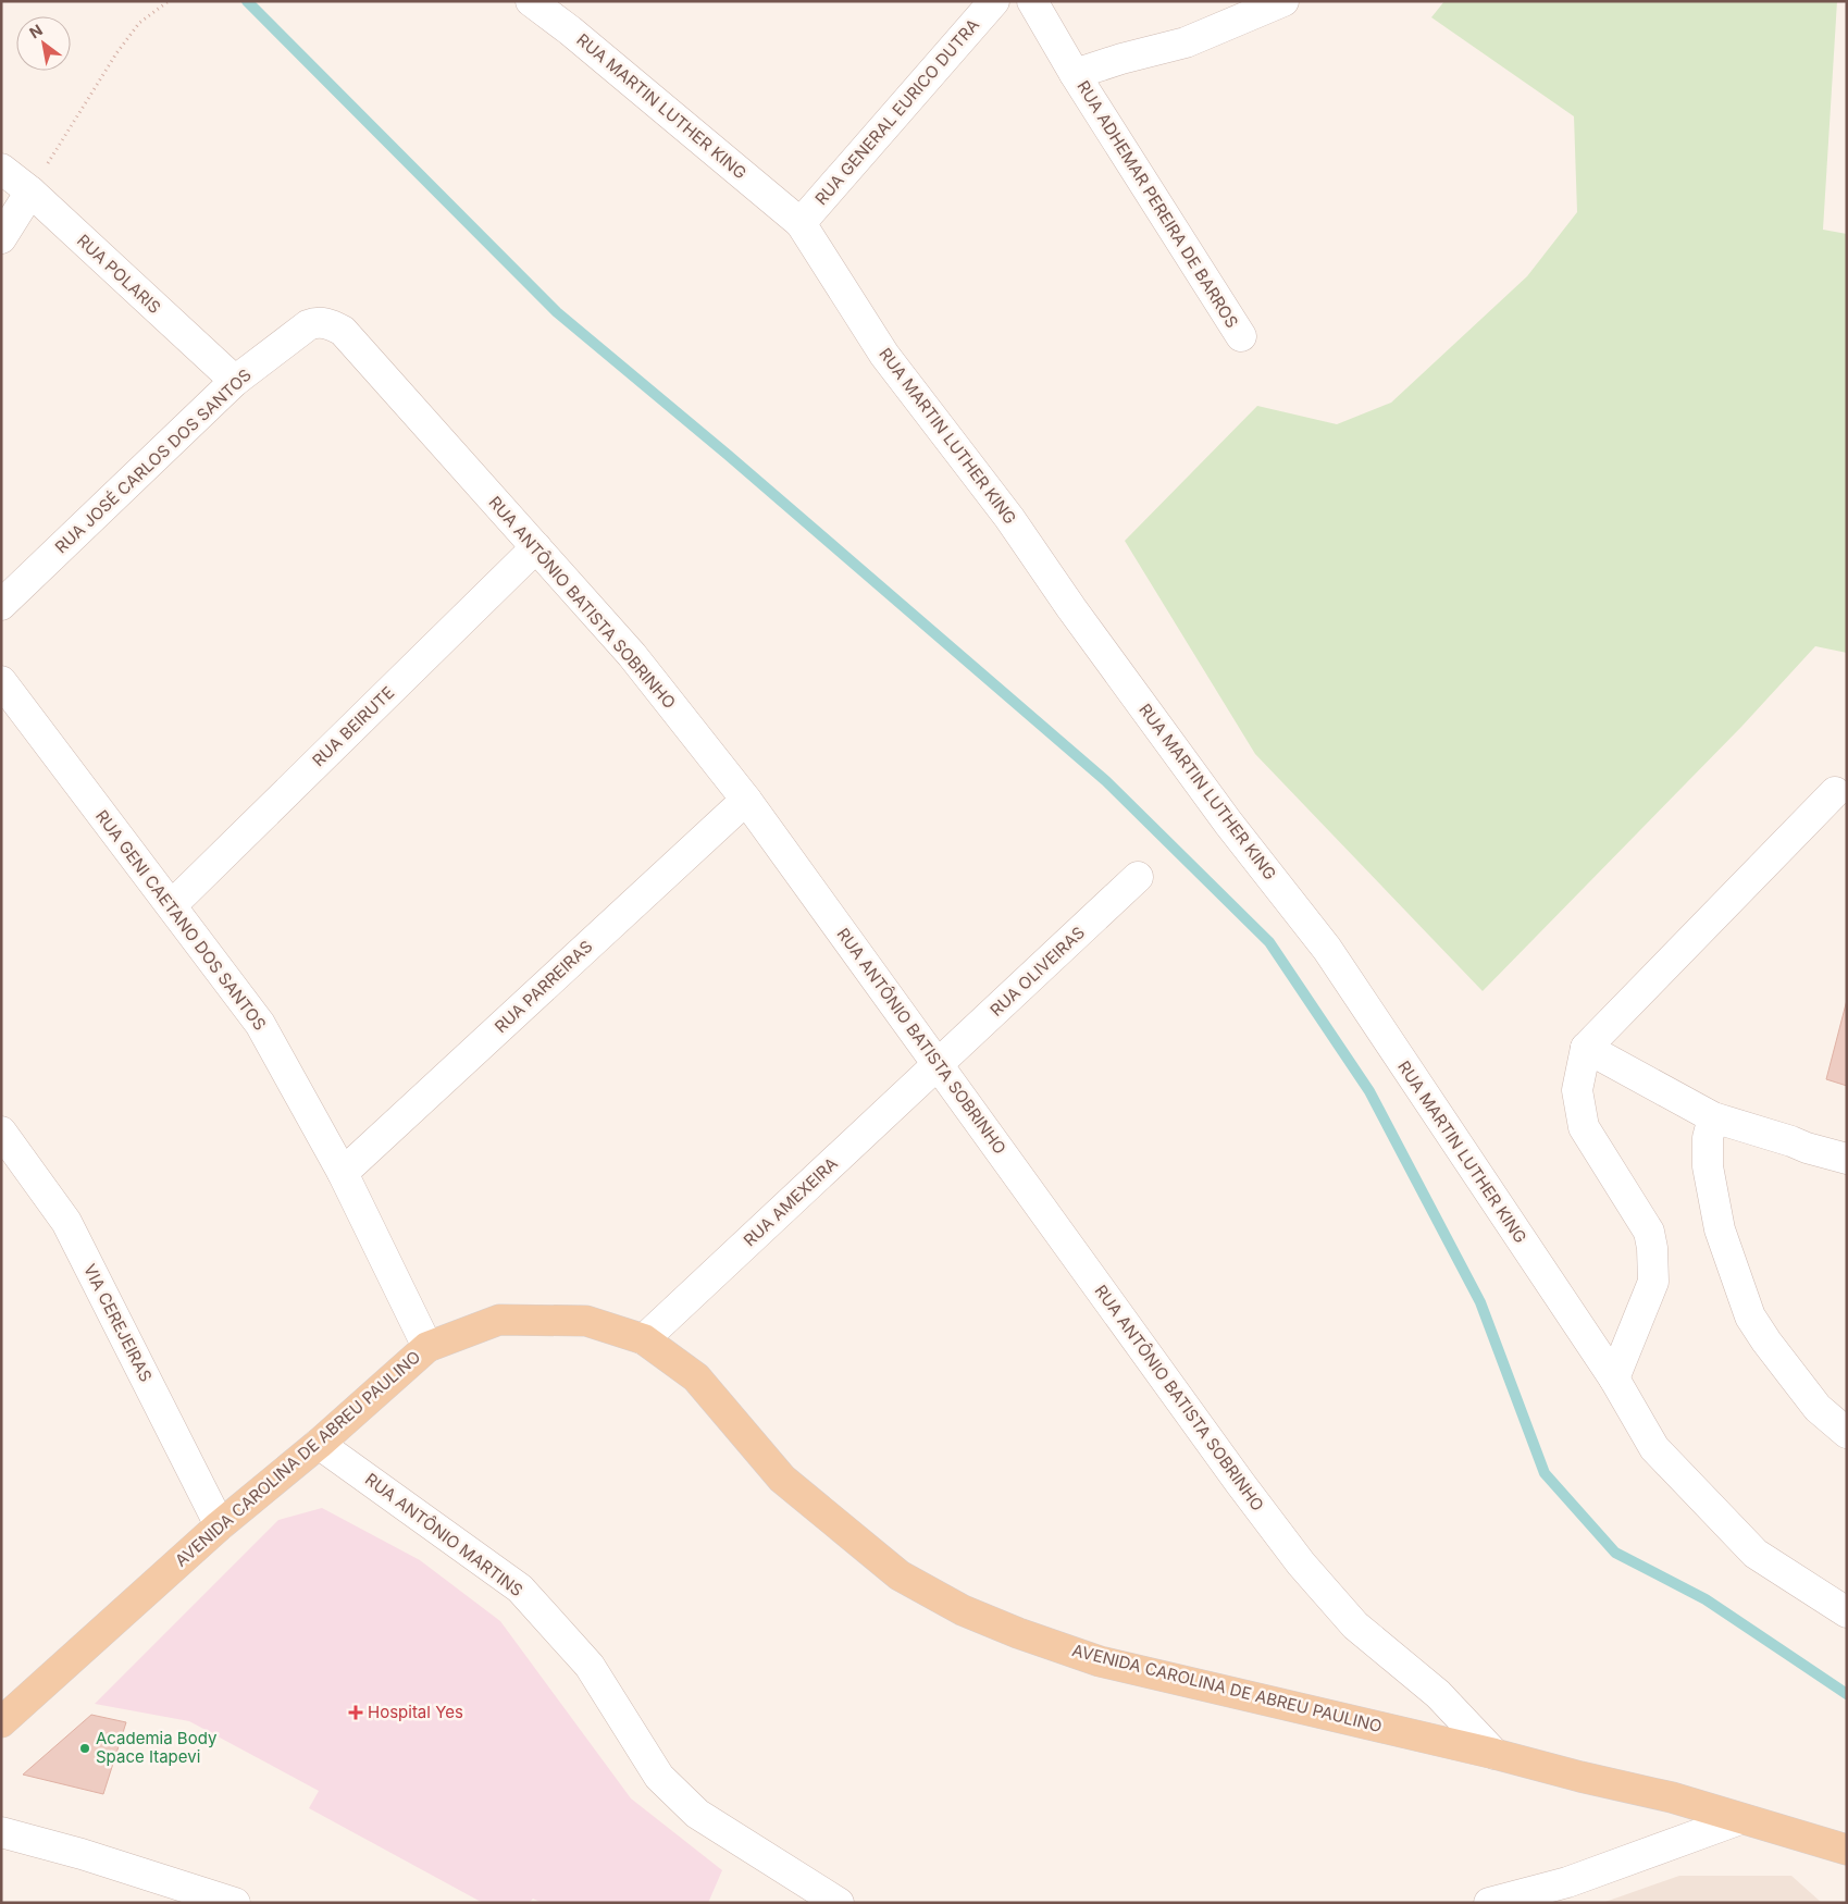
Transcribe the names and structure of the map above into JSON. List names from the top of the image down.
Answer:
{
  "streets": {
    "main road": ["AVENIDA CAROLINA DE ABREU PAULINO"],
    "street": [
      "RUA MARTIN LUTHER KING",
      "RUA GENERAL EURICO DUTRA",
      "RUA ADHEMAR PEREIRA DE BARROS",
      "RUA POLARIS",
      "RUA JOSÉ CARLOS DOS SANTOS",
      "RUA ANTÔNIO BATISTA SOBRINHO",
      "RUA BEIRUTE",
      "RUA GENI CAETANO DOS SANTOS",
      "RUA OLIVEIRAS",
      "RUA PARREIRAS",
      "RUA AMEXEIRA",
      "VIA CEREJEIRAS",
      "RUA ANTÔNIO MARTINS"
    ]
  },
  "crossings": [
    ["RUA MARTIN LUTHER KING", "RUA GENERAL EURICO DUTRA"],
    ["RUA POLARIS", "RUA JOSÉ CARLOS DOS SANTOS"],
    ["RUA JOSÉ CARLOS DOS SANTOS", "RUA ANTÔNIO BATISTA SOBRINHO"],
    ["RUA ANTÔNIO BATISTA SOBRINHO", "RUA BEIRUTE"],
    ["RUA ANTÔNIO BATISTA SOBRINHO", "RUA OLIVEIRAS"],
    ["RUA ANTÔNIO BATISTA SOBRINHO", "RUA PARREIRAS"],
    ["RUA ANTÔNIO BATISTA SOBRINHO", "RUA AMEXEIRA"],
    ["RUA ANTÔNIO BATISTA SOBRINHO", "AVENIDA CAROLINA DE ABREU PAULINO"],
    ["RUA BEIRUTE", "RUA GENI CAETANO DOS SANTOS"],
    ["RUA GENI CAETANO DOS SANTOS", "RUA PARREIRAS"],
    ["RUA GENI CAETANO DOS SANTOS", "AVENIDA CAROLINA DE ABREU PAULINO"],
    ["RUA OLIVEIRAS", "RUA AMEXEIRA"],
    ["RUA AMEXEIRA", "AVENIDA CAROLINA DE ABREU PAULINO"],
    ["VIA CEREJEIRAS", "AVENIDA CAROLINA DE ABREU PAULINO"],
    ["AVENIDA CAROLINA DE ABREU PAULINO", "RUA ANTÔNIO MARTINS"]
  ],
  "places": {
    "health": ["Hospital Yes"],
    "other": ["Academia Body Space Itapevi"]
  },
  "north": "top left"
}
